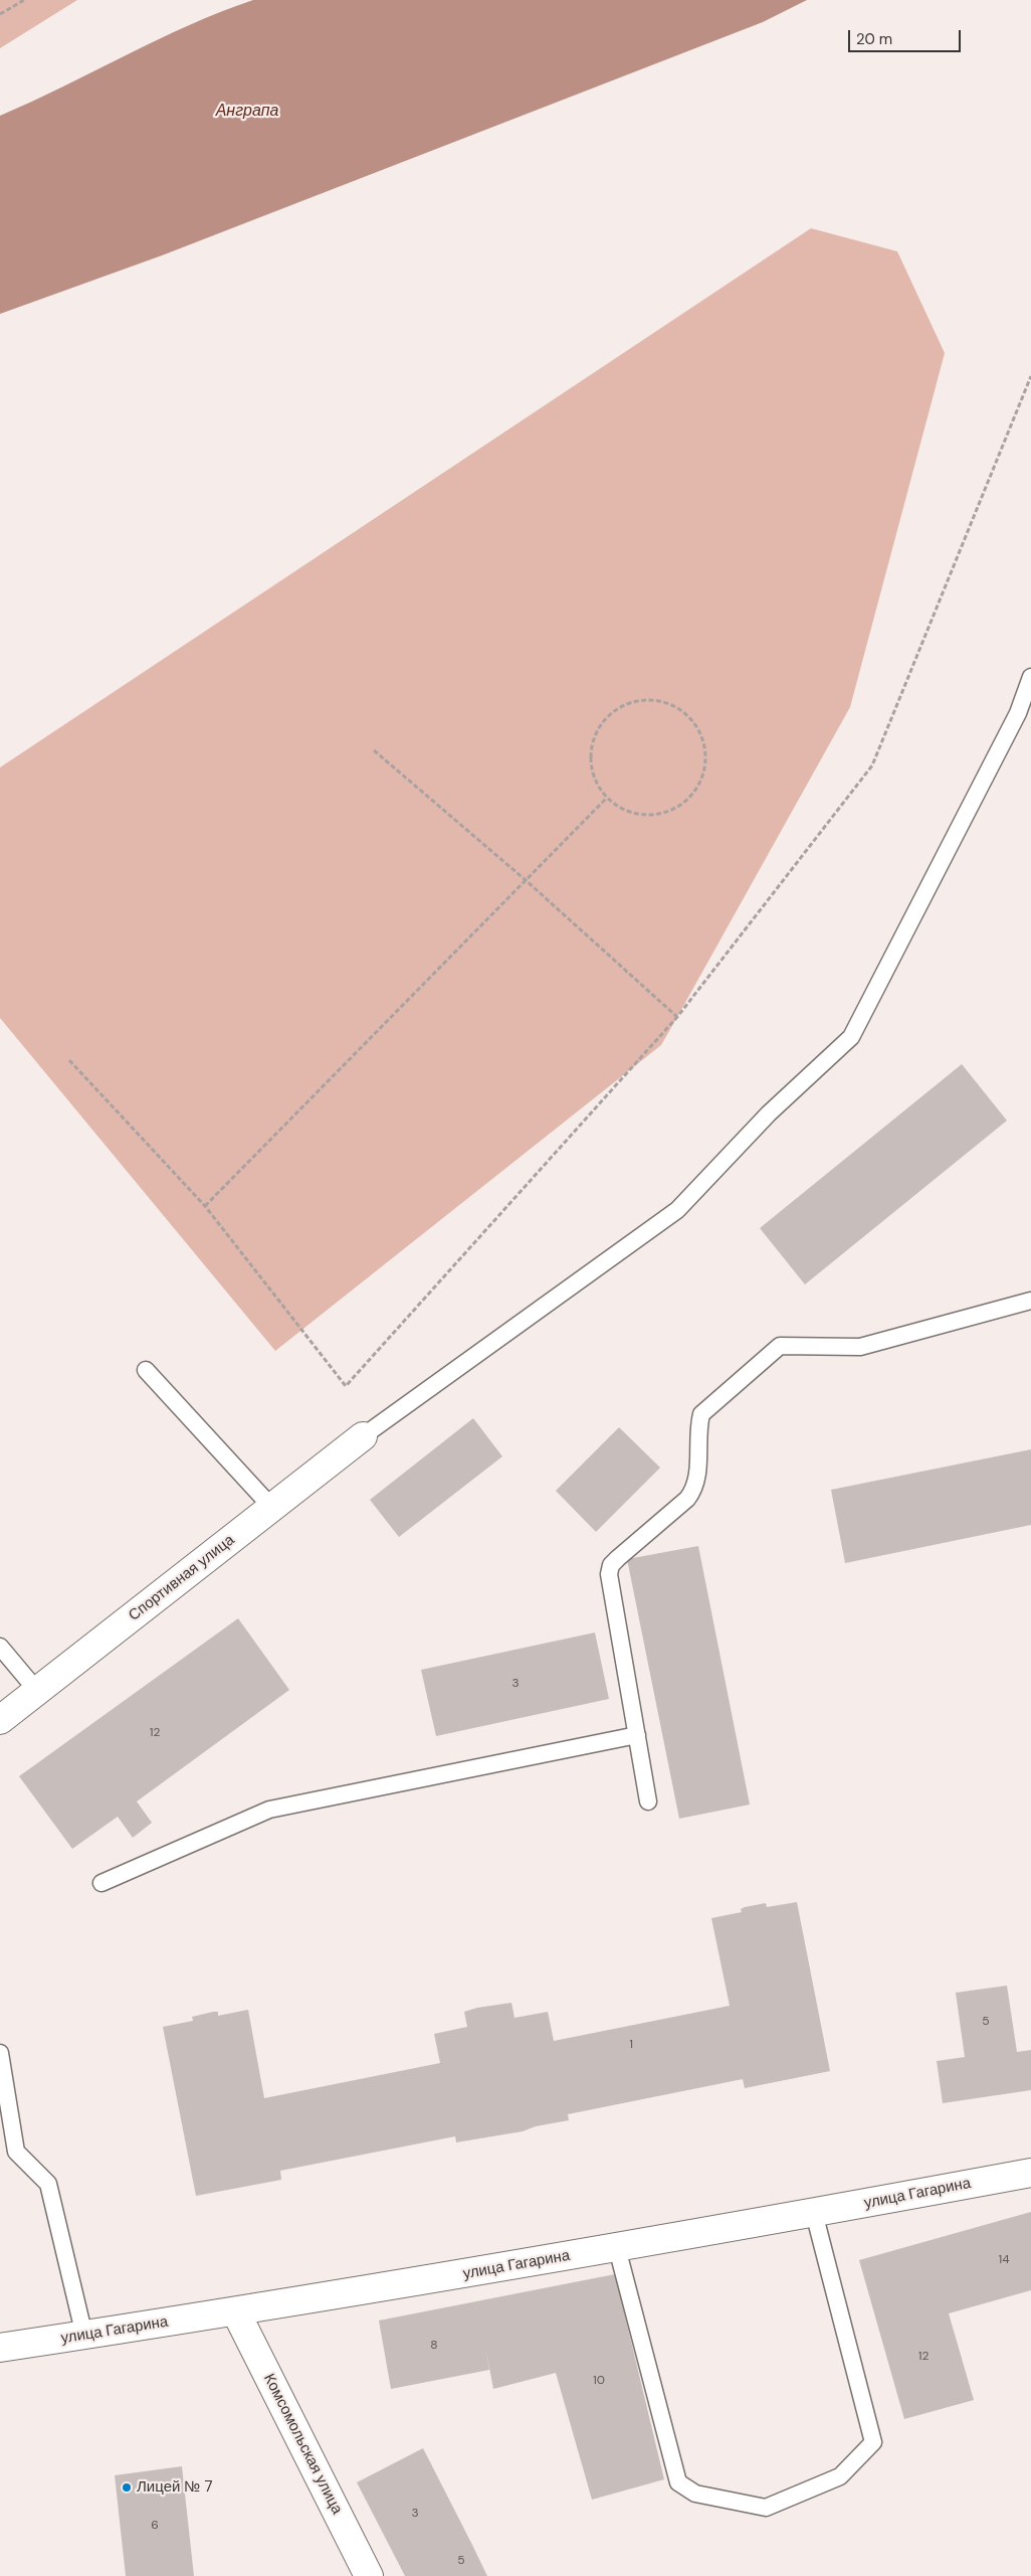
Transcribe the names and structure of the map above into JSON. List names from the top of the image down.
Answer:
{
  "streets": {
    "street": ["Спортивная улица", "улица Гагарина", "Комсомольская улица"]
  },
  "crossings": [
    ["улица Гагарина", "Комсомольская улица"]
  ],
  "water": ["Анграпа"],
  "places": ["Лицей № 7"],
  "house_numbers": [
    "3",
    "12",
    "5",
    "1",
    "14",
    "8",
    "12",
    "10",
    "3",
    "6",
    "5"
  ],
  "scale_bar": "20 m"
}
